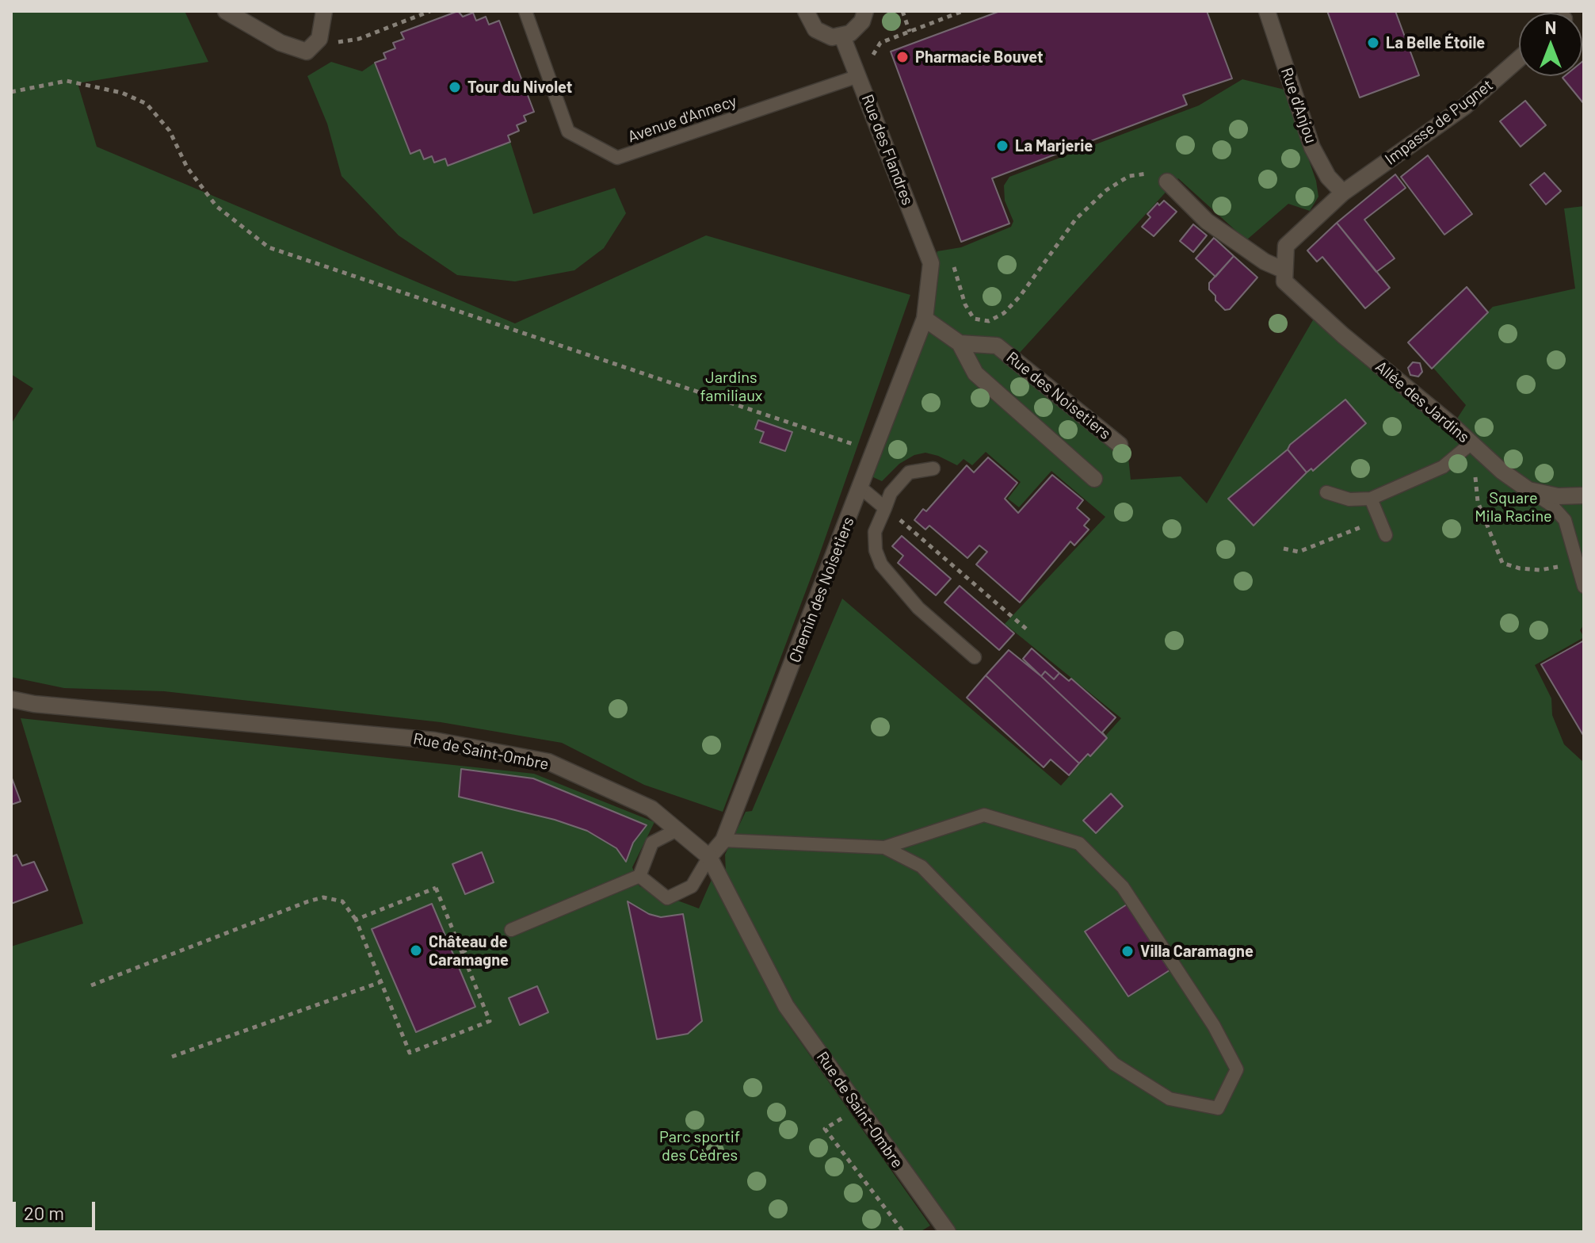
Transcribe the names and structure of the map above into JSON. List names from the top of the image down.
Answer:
{
  "streets": {
    "street": [
      "Rue d'Anjou",
      "Impasse de Pugnet",
      "Rue des Flandres",
      "Rue des Noisetiers",
      "Allée des Jardins",
      "Chemin des Noisetiers",
      "Rue de Saint-Ombre"
    ],
    "lane": ["Avenue d'Annecy"]
  },
  "crossings": [
    ["Rue d'Anjou", "Impasse de Pugnet"],
    ["Avenue d'Annecy", "Rue des Flandres"],
    ["Chemin des Noisetiers", "Rue de Saint-Ombre"]
  ],
  "parks": ["Jardins familiaux", "Square Mila Racine", "Parc sportif des Cèdres"],
  "places": [
    "La Belle Étoile",
    "Pharmacie Bouvet",
    "Tour du Nivolet",
    "La Marjerie",
    "Château de Caramagne",
    "Villa Caramagne"
  ],
  "scale_bar": "20 m",
  "north": "top"
}
